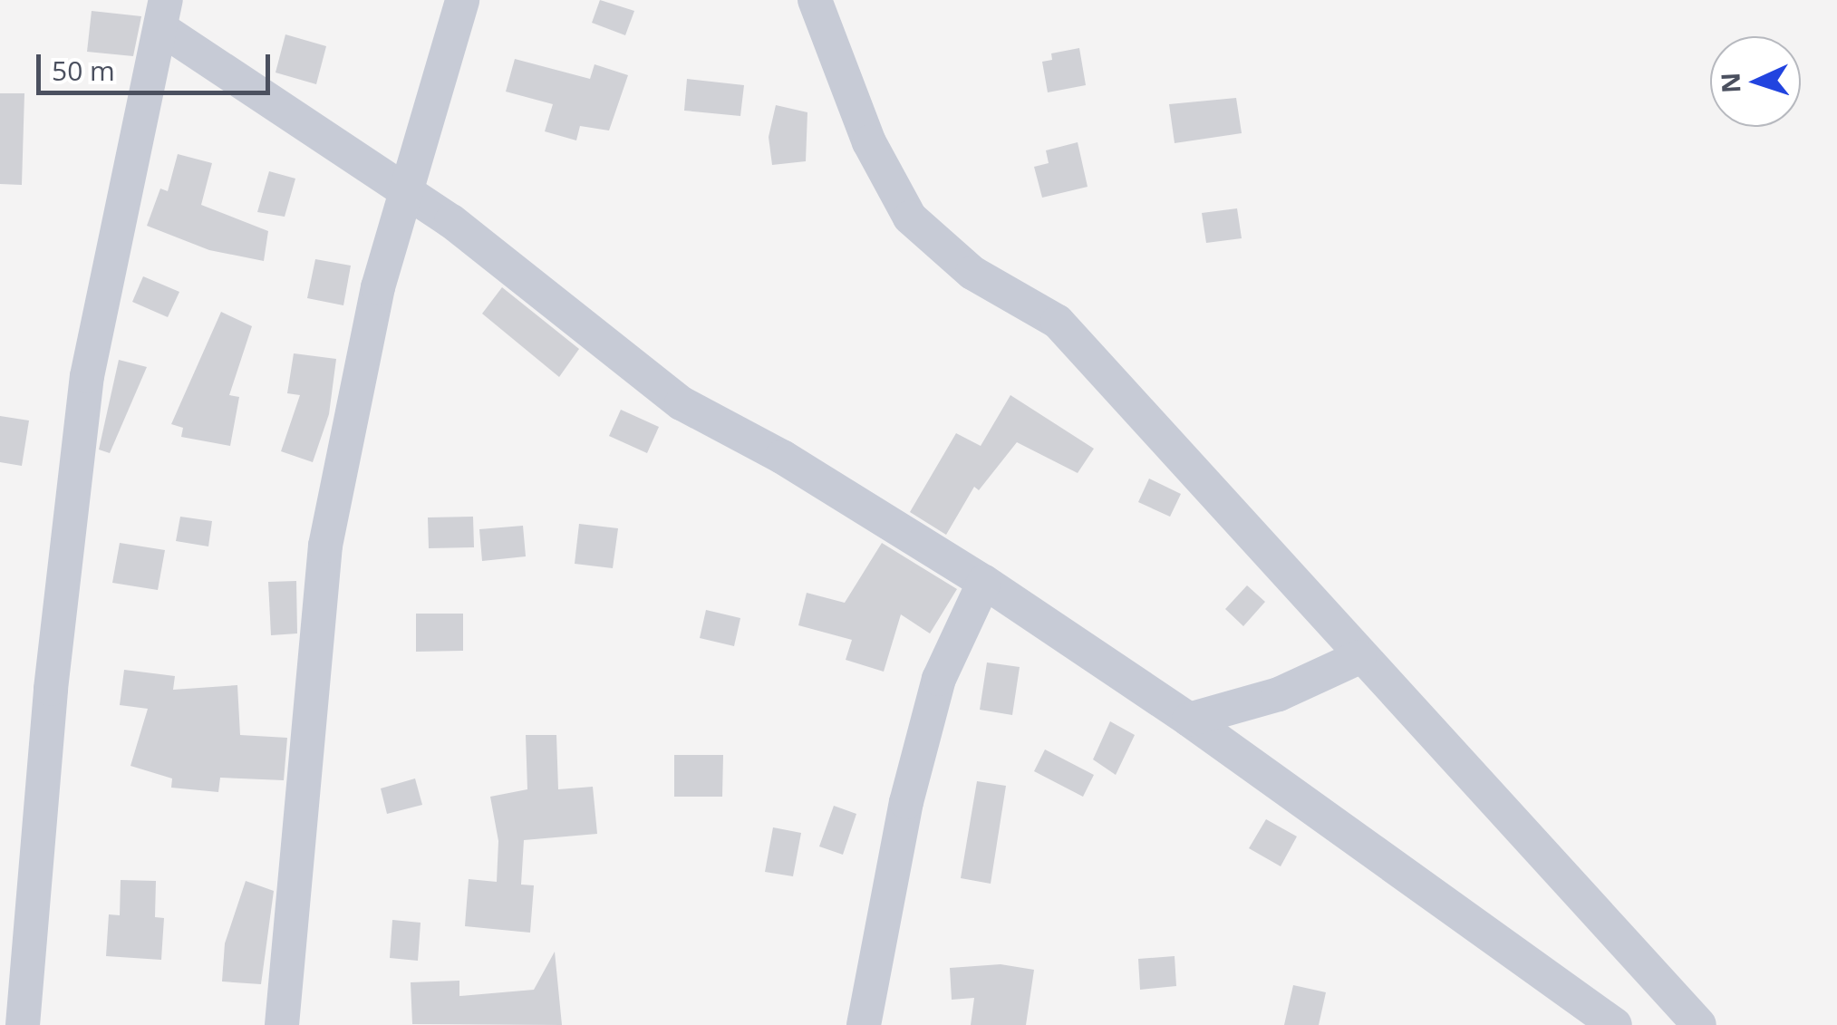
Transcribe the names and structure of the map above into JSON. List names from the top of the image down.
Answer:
{
  "scale_bar": "50 m",
  "north": "left"
}
